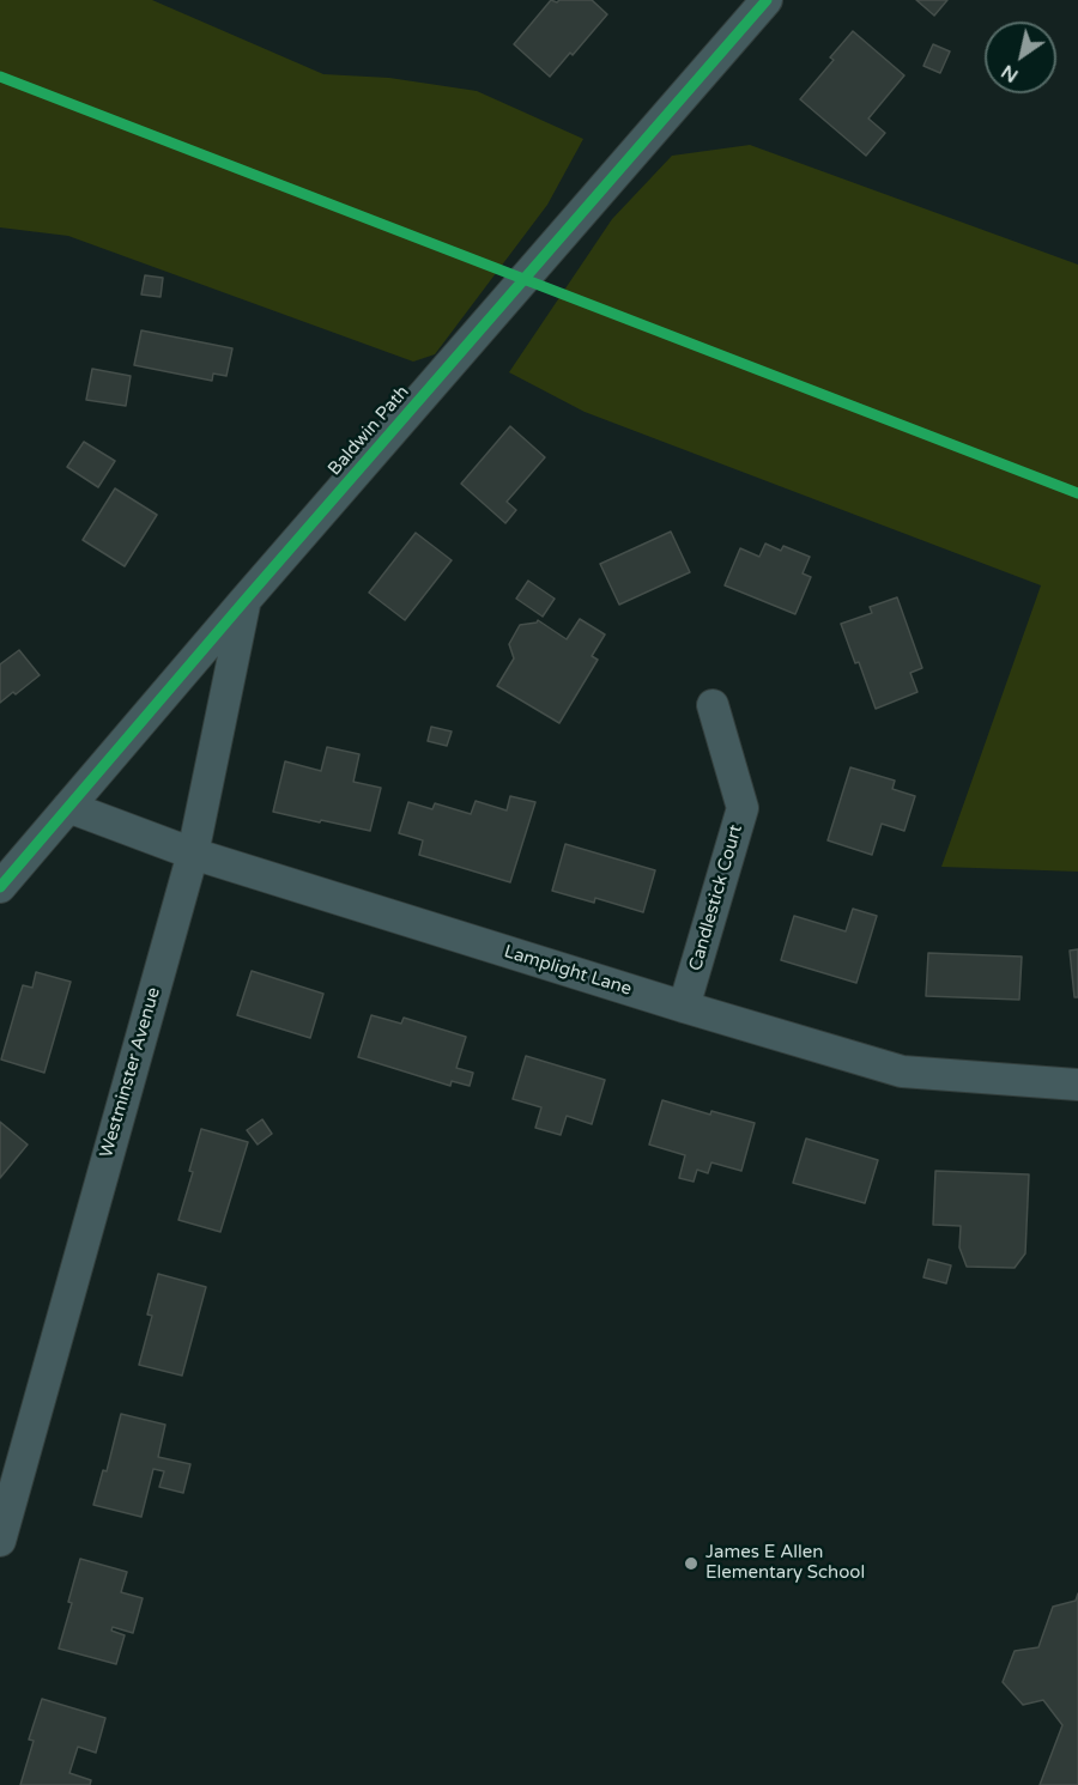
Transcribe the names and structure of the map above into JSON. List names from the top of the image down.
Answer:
{
  "streets": {
    "street": [
      "Baldwin Path",
      "Candlestick Court",
      "Lamplight Lane",
      "Westminster Avenue"
    ]
  },
  "crossings": [
    ["Baldwin Path", "Lamplight Lane"],
    ["Baldwin Path", "Westminster Avenue"],
    ["Candlestick Court", "Lamplight Lane"],
    ["Lamplight Lane", "Westminster Avenue"]
  ],
  "places": ["James E Allen Elementary School"],
  "north": "bottom left"
}
